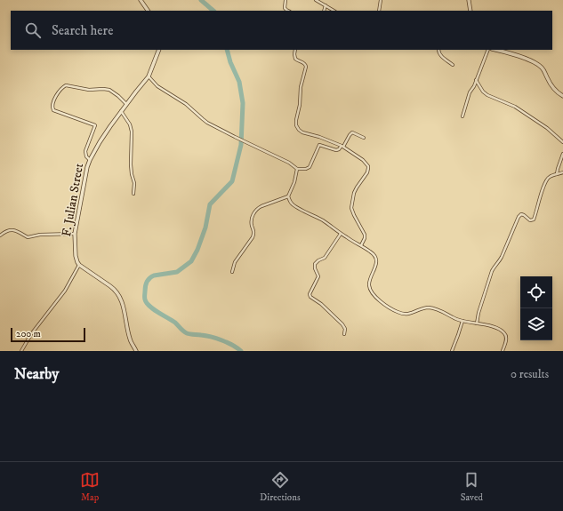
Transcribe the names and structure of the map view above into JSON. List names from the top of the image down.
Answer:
{
  "streets": {
    "street": ["F. Julian Street"]
  },
  "scale_bar": "200 m",
  "page": {
    "search": "Search here",
    "scale": "200 m",
    "heading": ["Nearby", "0 results"],
    "nav": ["Map", "Directions", "Saved"]
  }
}
